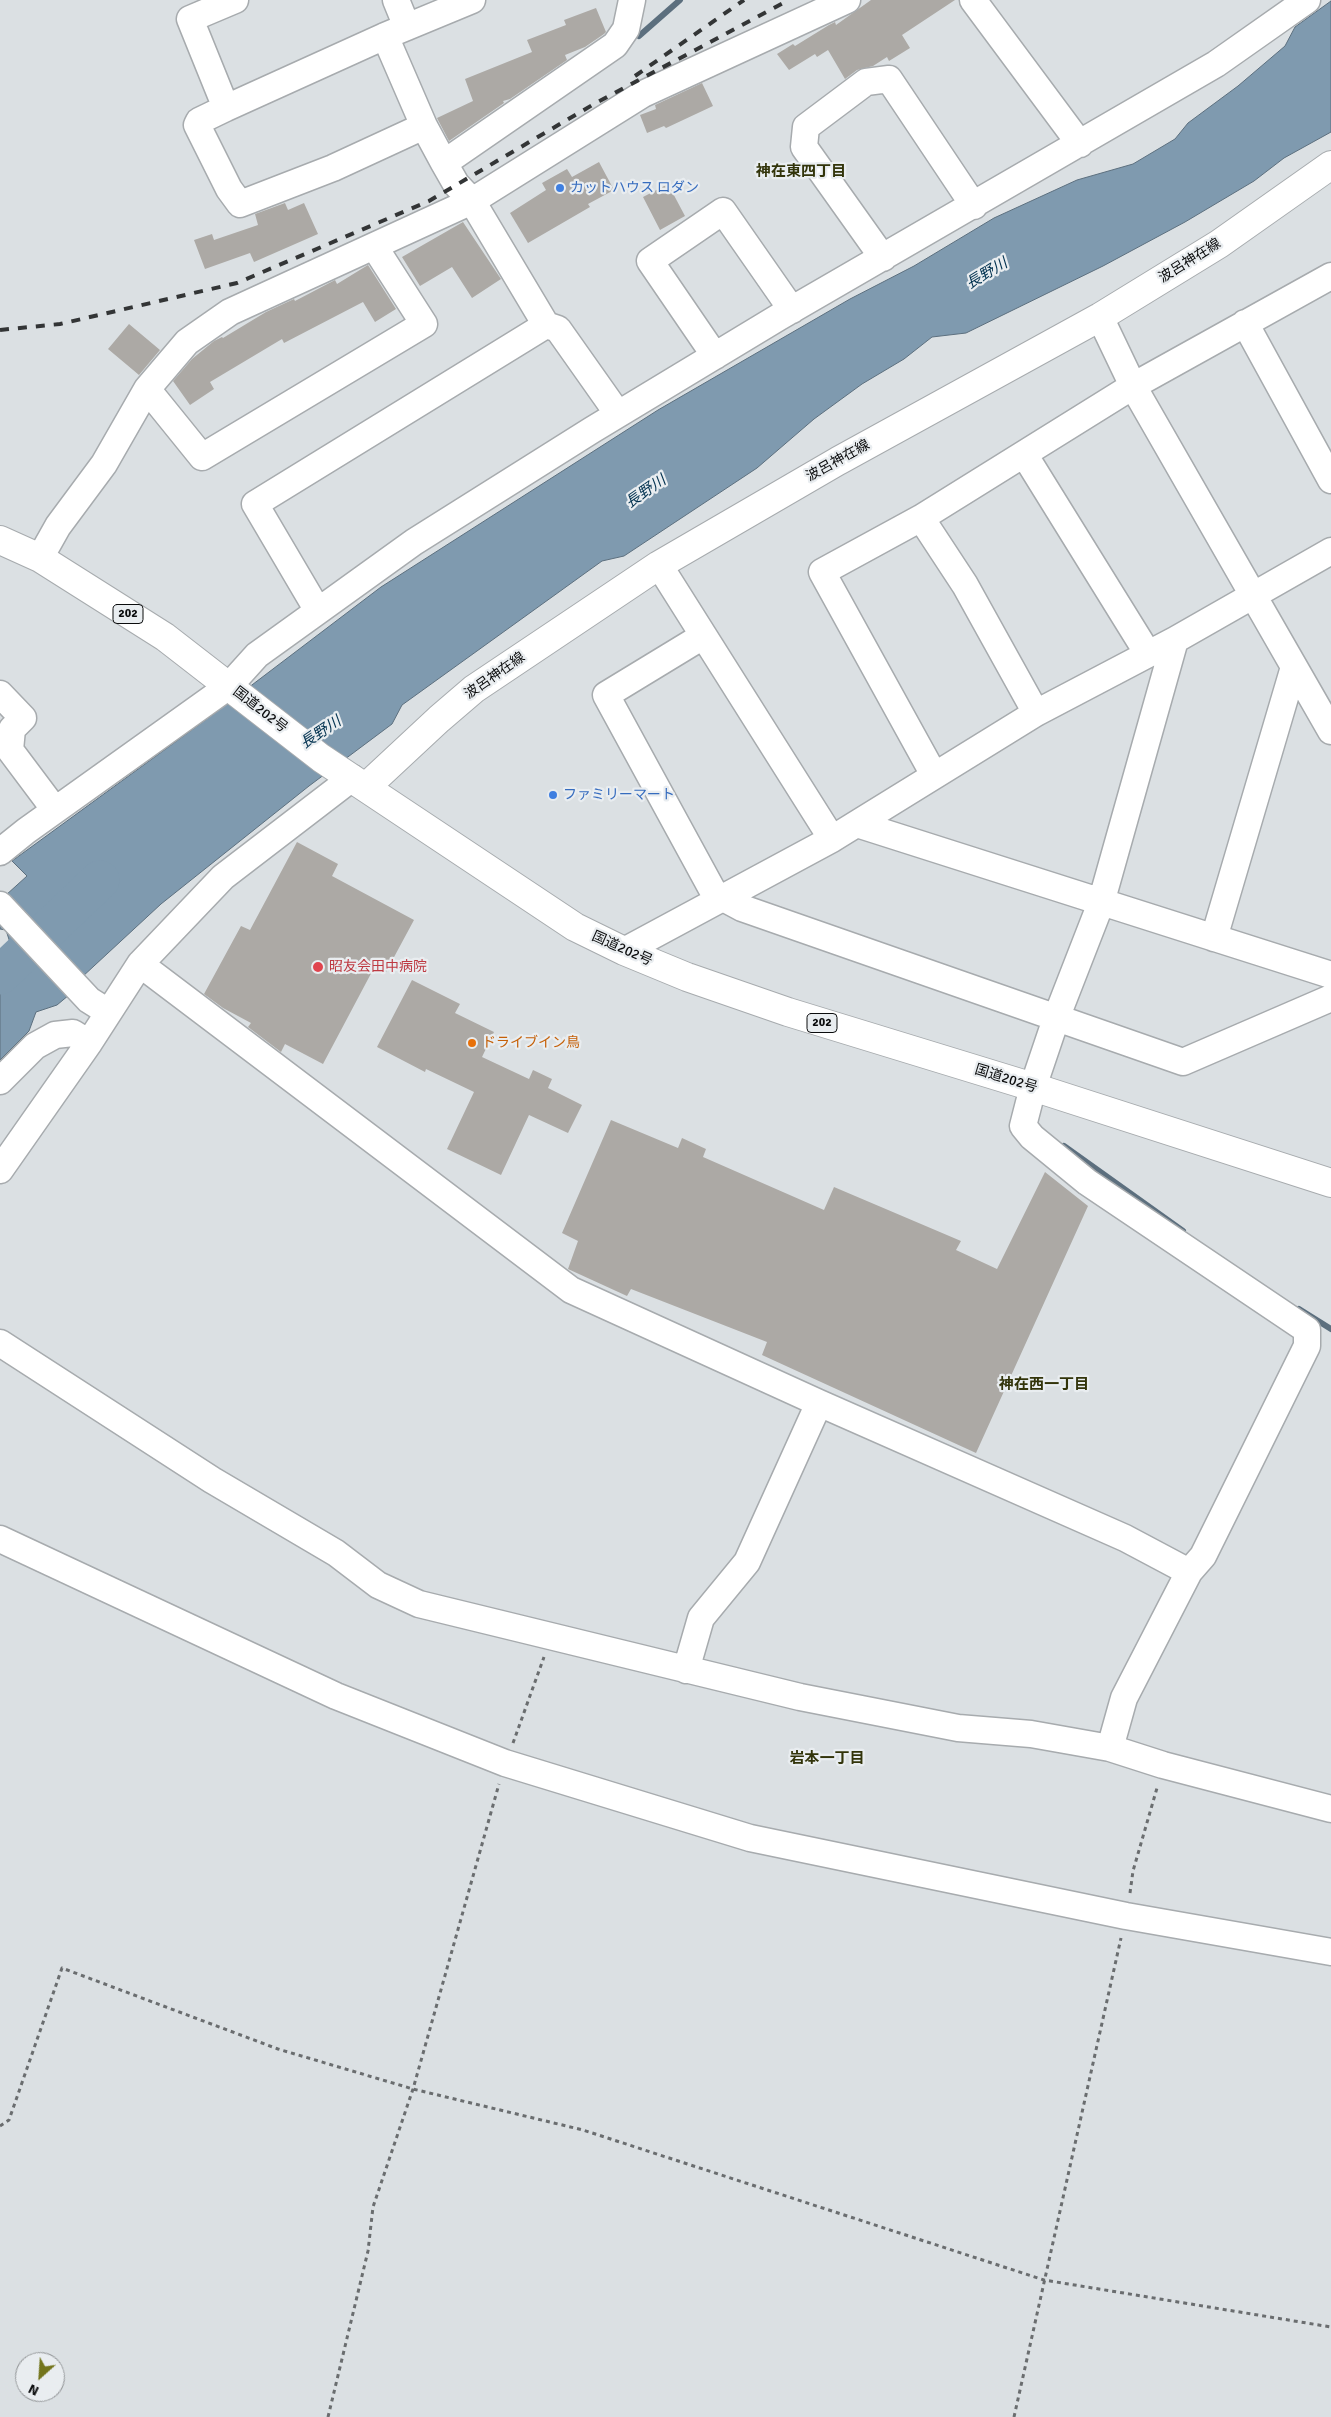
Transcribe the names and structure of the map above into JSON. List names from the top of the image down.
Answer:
{
  "streets": {
    "main road": ["波呂神在線", "202", "国道202号"]
  },
  "crossings": [
    ["波呂神在線", "国道202号"]
  ],
  "districts": ["神在東四丁目", "神在西一丁目", "岩本一丁目"],
  "water": ["長野川"],
  "places": [
    "カットハウス ロダン",
    "ファミリーマート",
    "昭友会田中病院",
    "ドライブイン鳥"
  ],
  "north": "bottom left"
}
